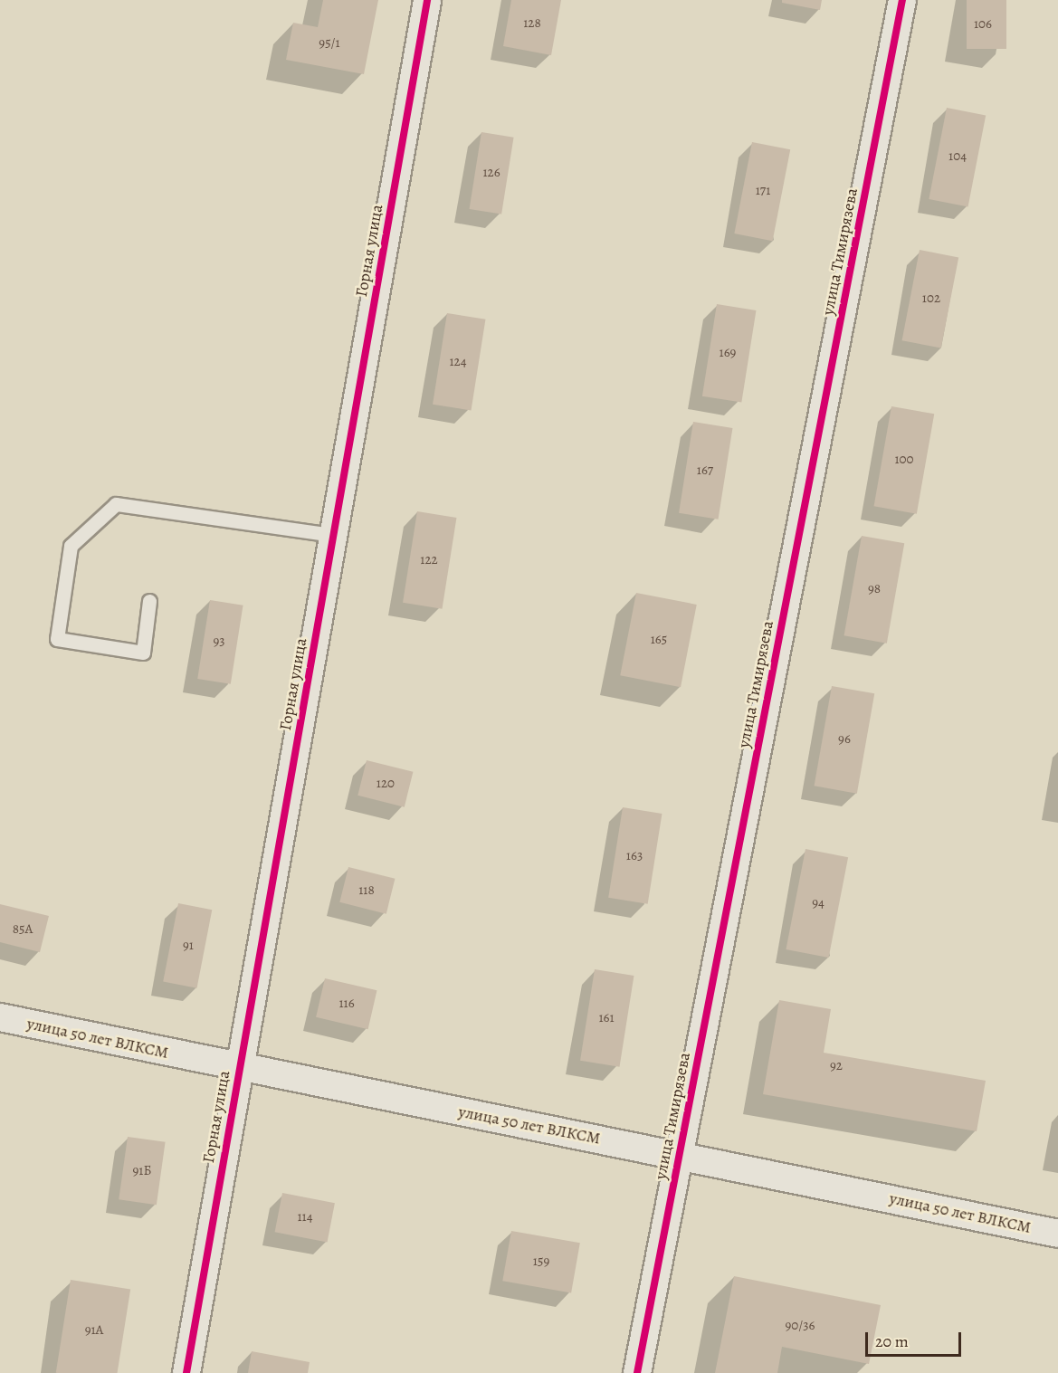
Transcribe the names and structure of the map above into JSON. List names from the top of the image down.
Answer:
{
  "streets": {
    "street": ["Горная улица", "улица Тимирязева", "улица 50 лет ВЛКСМ"]
  },
  "crossings": [
    ["Горная улица", "улица 50 лет ВЛКСМ"],
    ["улица Тимирязева", "улица 50 лет ВЛКСМ"]
  ],
  "house_numbers": [
    "128",
    "106",
    "95/1",
    "104",
    "126",
    "171",
    "102",
    "169",
    "124",
    "100",
    "167",
    "122",
    "98",
    "165",
    "93",
    "96",
    "120",
    "163",
    "118",
    "94",
    "85А",
    "91",
    "116",
    "161",
    "92",
    "91Б",
    "114",
    "159",
    "90/36",
    "91А"
  ],
  "scale_bar": "20 m"
}
